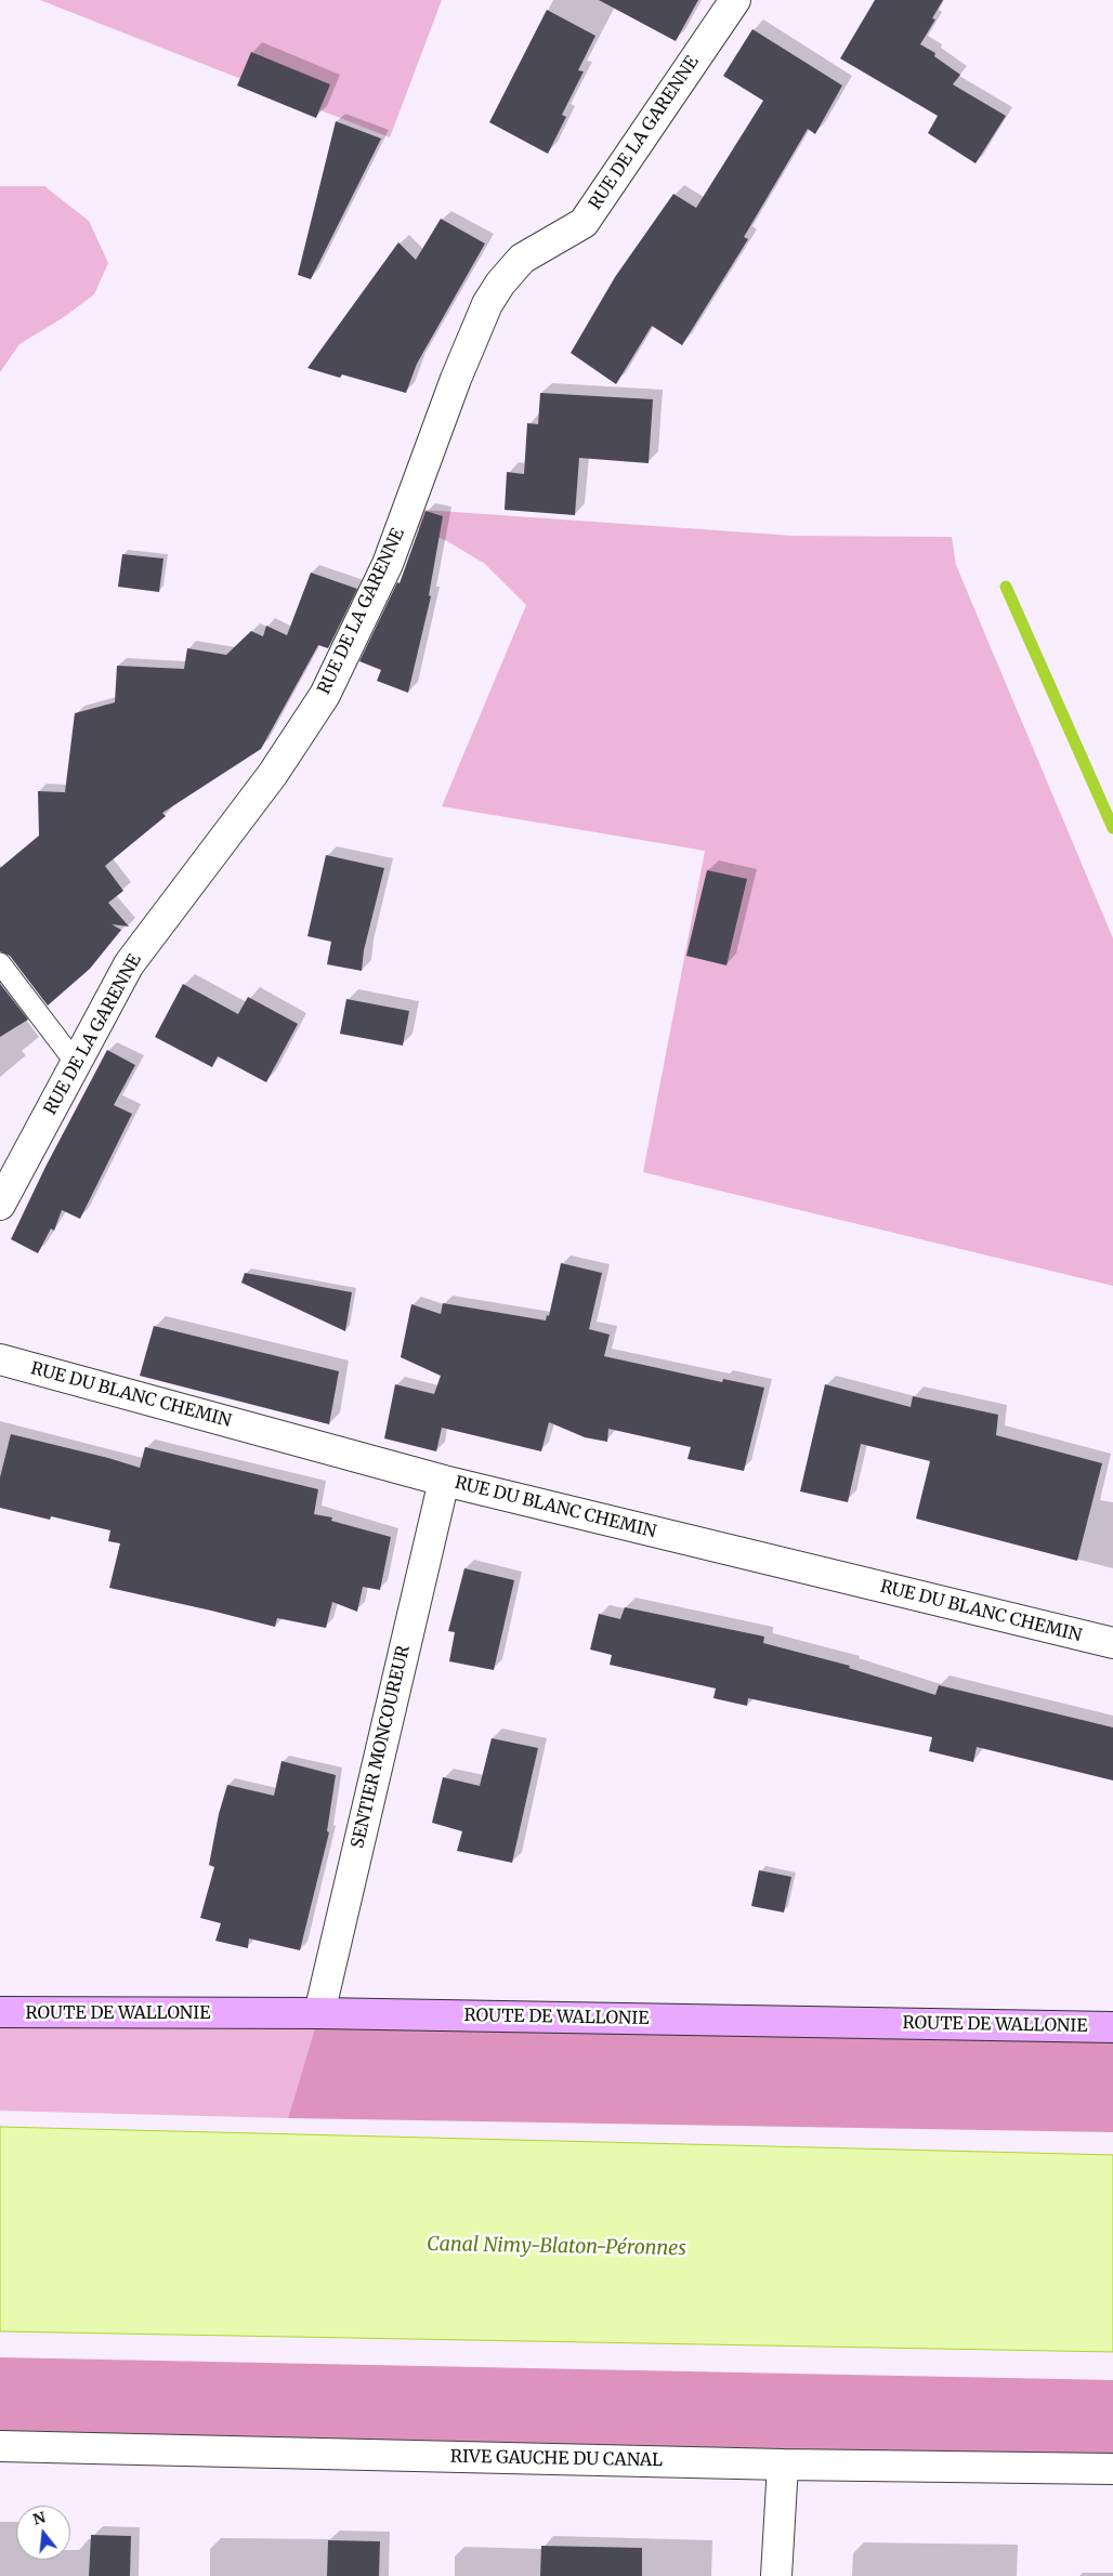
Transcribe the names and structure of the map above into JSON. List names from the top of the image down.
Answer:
{
  "streets": {
    "main road": ["ROUTE DE WALLONIE"],
    "street": [
      "RUE DE LA GARENNE",
      "RUE DU BLANC CHEMIN",
      "SENTIER MONCOUREUR",
      "RIVE GAUCHE DU CANAL"
    ]
  },
  "crossings": [
    ["RUE DU BLANC CHEMIN", "SENTIER MONCOUREUR"],
    ["SENTIER MONCOUREUR", "ROUTE DE WALLONIE"]
  ],
  "water": ["Canal Nimy-Blaton-Péronnes"],
  "north": "top"
}
